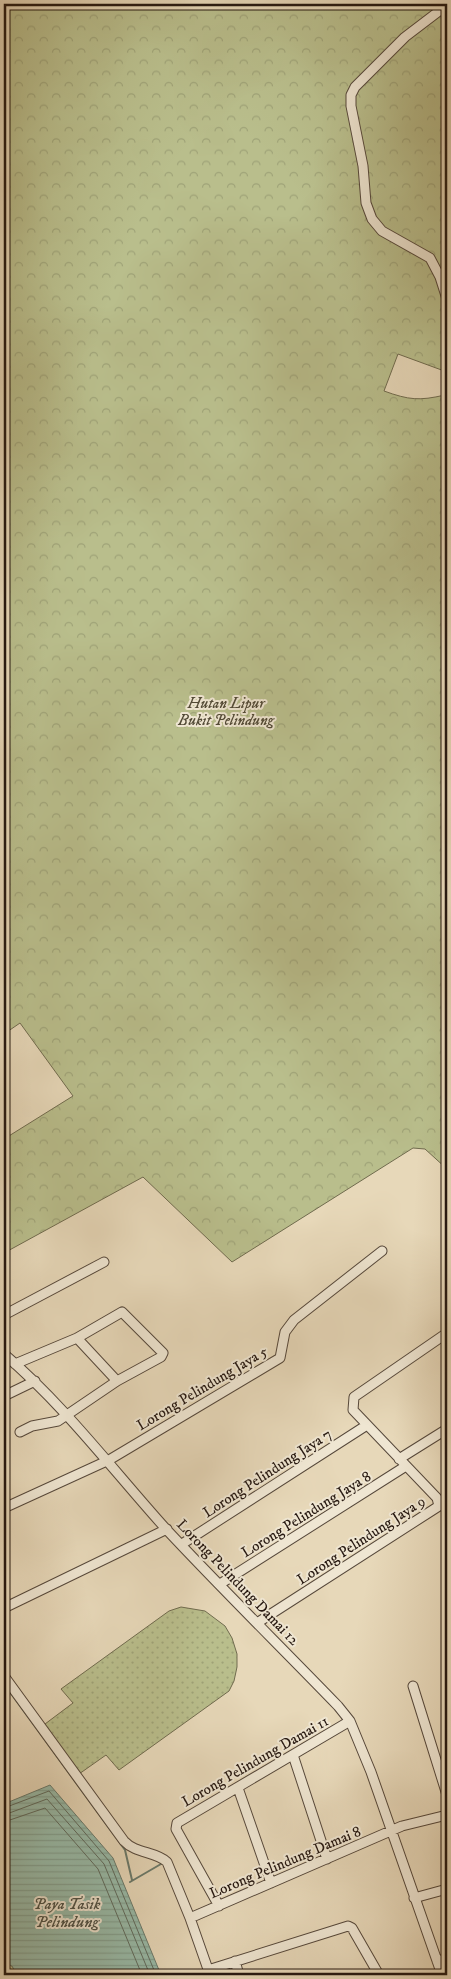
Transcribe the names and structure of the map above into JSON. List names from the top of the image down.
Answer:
{
  "streets": {
    "street": [
      "Lorong Pelindung Jaya 5",
      "Lorong Pelindung Jaya 7",
      "Lorong Pelindung Jaya 8",
      "Lorong Pelindung Jaya 9",
      "Lorong Pelindung Damai 12",
      "Lorong Pelindung Damai 11",
      "Lorong Pelindung Damai 8"
    ]
  },
  "crossings": [
    ["Lorong Pelindung Jaya 5", "Lorong Pelindung Damai 12"],
    ["Lorong Pelindung Jaya 7", "Lorong Pelindung Jaya 9"],
    ["Lorong Pelindung Jaya 7", "Lorong Pelindung Damai 12"],
    ["Lorong Pelindung Jaya 8", "Lorong Pelindung Jaya 9"],
    ["Lorong Pelindung Jaya 8", "Lorong Pelindung Damai 12"],
    ["Lorong Pelindung Jaya 9", "Lorong Pelindung Damai 12"],
    ["Lorong Pelindung Damai 12", "Lorong Pelindung Damai 11"],
    ["Lorong Pelindung Damai 12", "Lorong Pelindung Damai 8"],
    ["Lorong Pelindung Damai 11", "Lorong Pelindung Damai 8"]
  ],
  "water": ["Paya Tasik Pelindung"],
  "parks": ["Hutan Lipur Bukit Pelindung"]
}
